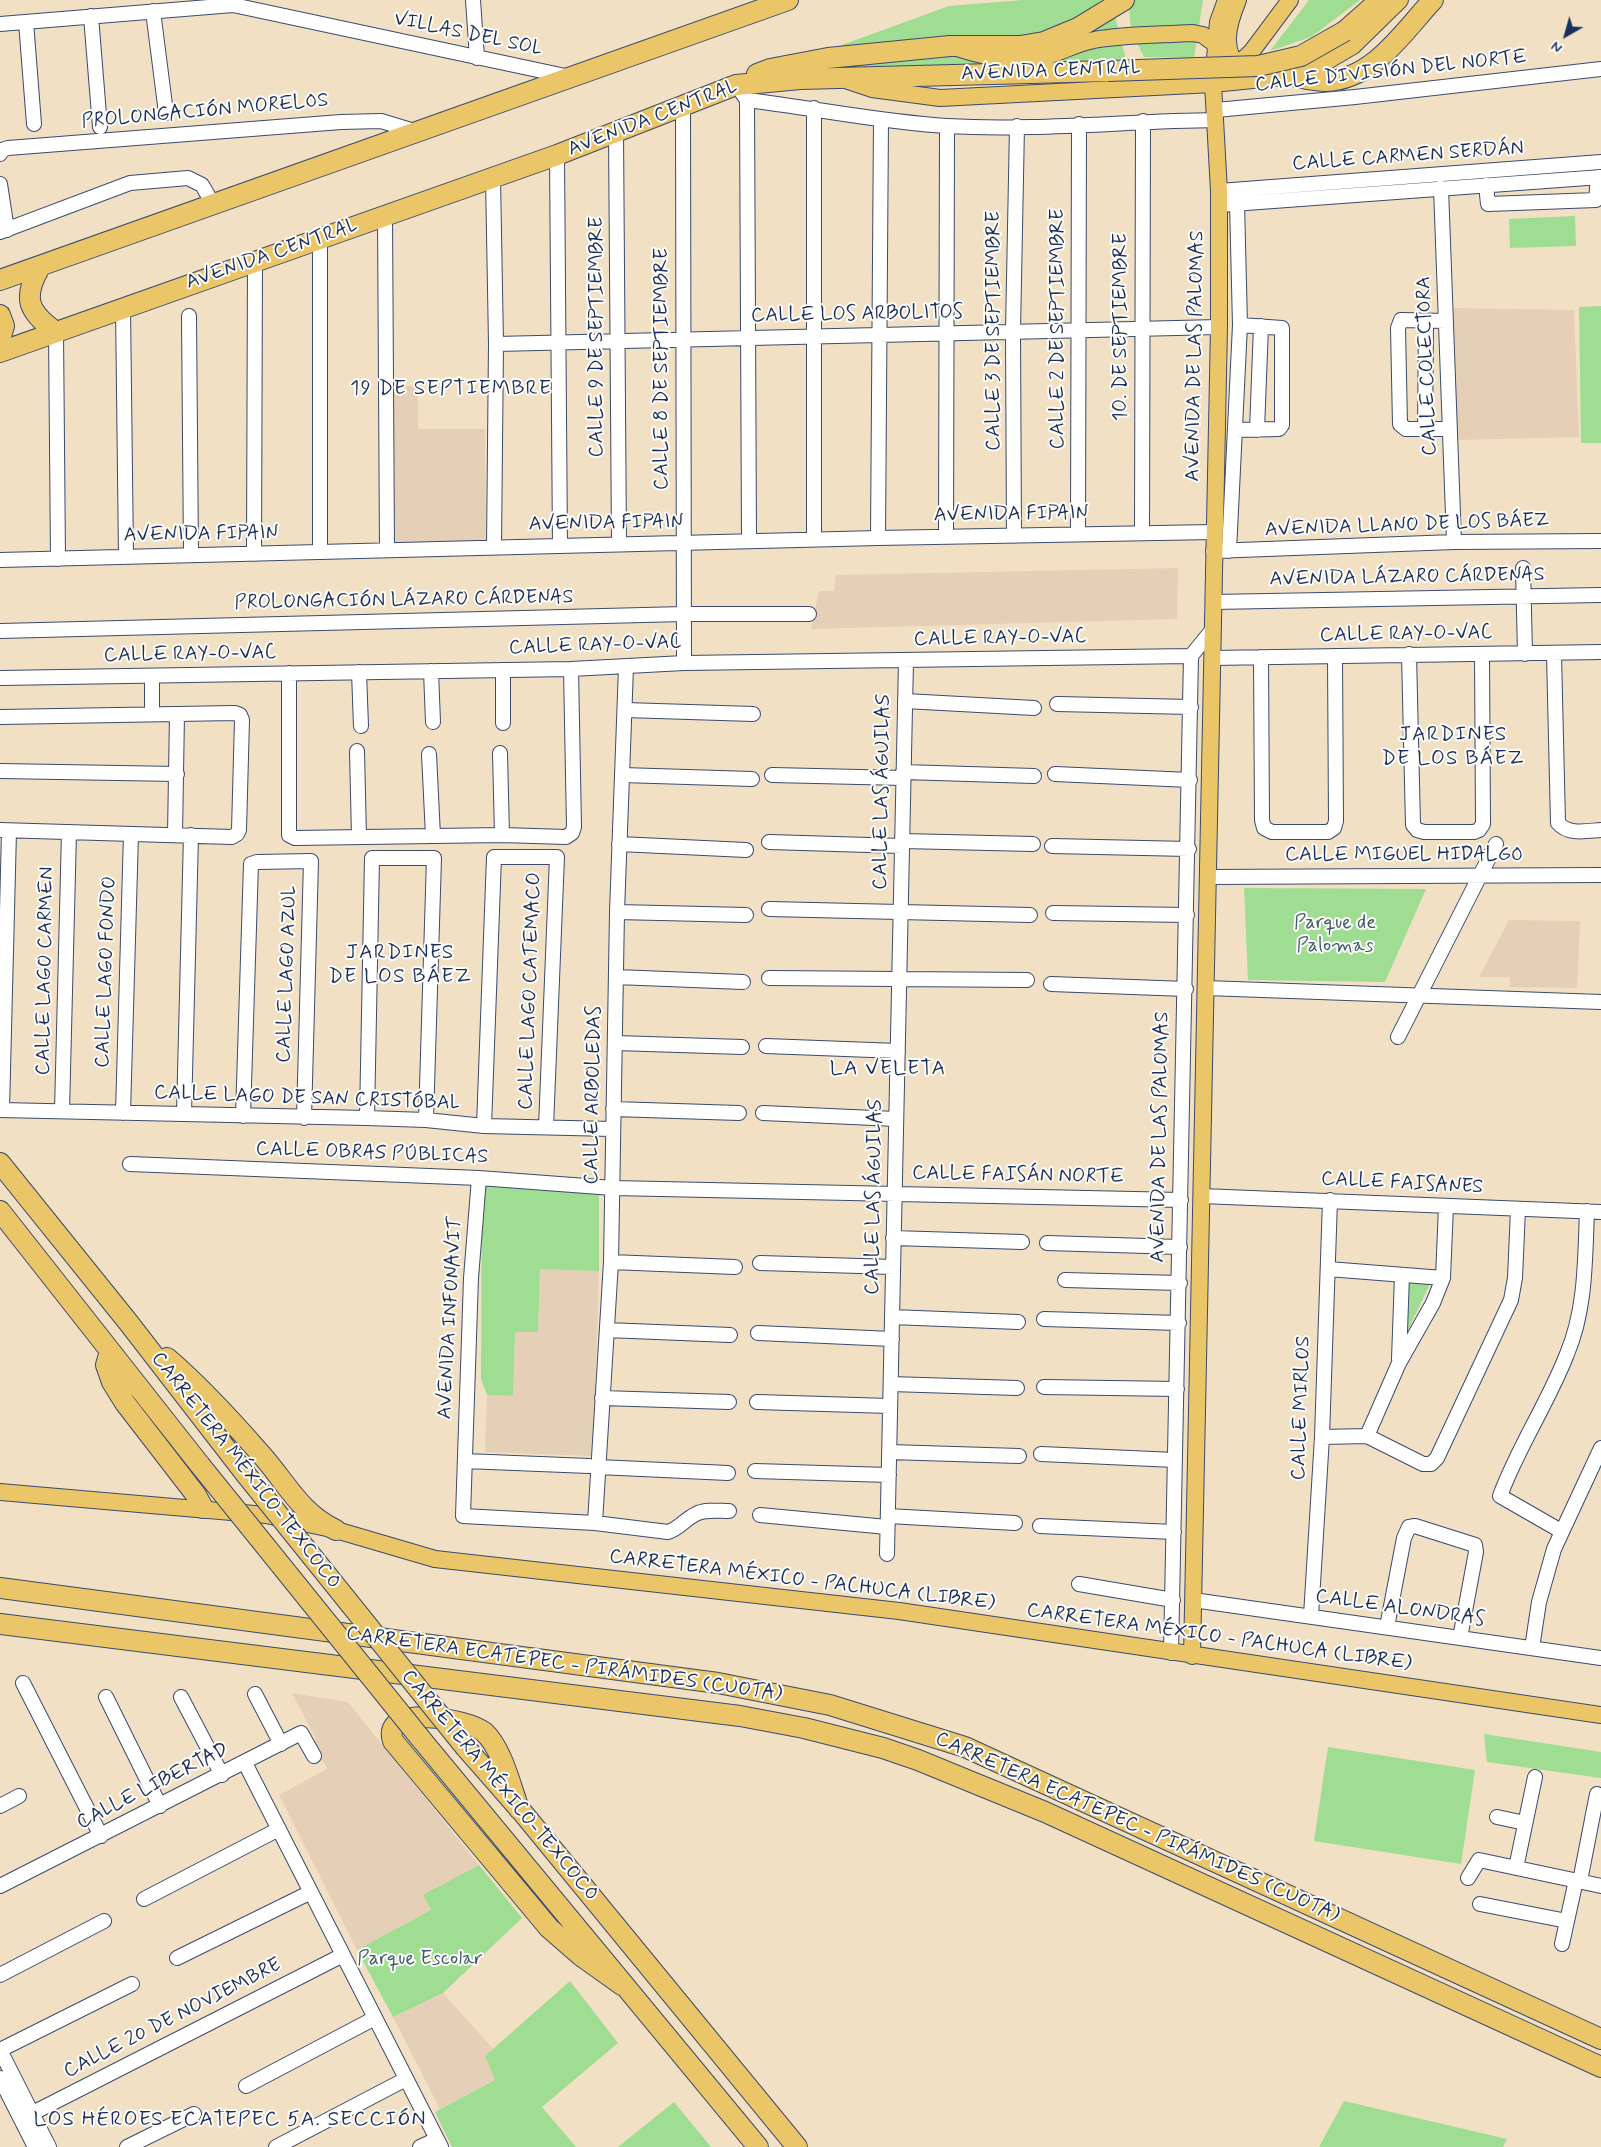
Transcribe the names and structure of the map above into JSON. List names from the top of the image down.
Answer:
{
  "streets": {
    "highway": ["AVENIDA CENTRAL", "CARRETERA MÉXICO-TEXCOCO", "CARRETERA ECATEPEC - PIRÁMIDES (CUOTA)"],
    "main road": ["AVENIDA DE LAS PALOMAS", "CARRETERA MÉXICO - PACHUCA (LIBRE)"],
    "street": [
      "VILLAS DEL SOL",
      "CALLE DIVISIÓN DEL NORTE",
      "PROLONGACIÓN MORELOS",
      "CALLE CARMEN SERDÁN",
      "CALLE LOS ARBOLITOS",
      "1O. DE SEPTIEMBRE",
      "CALLE 2 DE SEPTIEMBRE",
      "CALLE 3 DE SEPTIEMBRE",
      "CALLE 9 DE SEPTIEMBRE",
      "CALLE COLECTORA",
      "CALLE 8 DE SEPTIEMBRE",
      "AVENIDA FIPAIN",
      "AVENIDA LLANO DE LOS BÁEZ",
      "AVENIDA LÁZARO CÁRDENAS",
      "PROLONGACIÓN LÁZARO CÁRDENAS",
      "CALLE RAY-O-VAC",
      "CALLE LAS ÁGUILAS",
      "CALLE MIGUEL HIDALGO",
      "CALLE LAGO CARMEN",
      "CALLE LAGO FONDO",
      "CALLE LAGO AZUL",
      "CALLE LAGO CATEMACO",
      "CALLE ARBOLEDAS",
      "CALLE LAGO DE SAN CRISTÓBAL",
      "CALLE OBRAS PÚBLICAS",
      "CALLE FAISÁN NORTE",
      "CALLE FAISANES",
      "AVENIDA INFONAVIT",
      "CALLE MIRLOS",
      "CALLE ALONDRAS",
      "CALLE LIBERTAD",
      "CALLE 20 DE NOVIEMBRE"
    ]
  },
  "crossings": [
    ["AVENIDA CENTRAL", "CALLE DIVISIÓN DEL NORTE"],
    ["AVENIDA CENTRAL", "CALLE 9 DE SEPTIEMBRE"],
    ["AVENIDA CENTRAL", "CALLE 8 DE SEPTIEMBRE"],
    ["CALLE DIVISIÓN DEL NORTE", "1O. DE SEPTIEMBRE"],
    ["CALLE DIVISIÓN DEL NORTE", "CALLE 2 DE SEPTIEMBRE"],
    ["CALLE DIVISIÓN DEL NORTE", "CALLE 3 DE SEPTIEMBRE"],
    ["CALLE DIVISIÓN DEL NORTE", "AVENIDA DE LAS PALOMAS"],
    ["CALLE CARMEN SERDÁN", "AVENIDA DE LAS PALOMAS"],
    ["CALLE CARMEN SERDÁN", "CALLE COLECTORA"],
    ["CALLE LOS ARBOLITOS", "1O. DE SEPTIEMBRE"],
    ["CALLE LOS ARBOLITOS", "CALLE 2 DE SEPTIEMBRE"],
    ["CALLE LOS ARBOLITOS", "CALLE 3 DE SEPTIEMBRE"],
    ["CALLE LOS ARBOLITOS", "CALLE 9 DE SEPTIEMBRE"],
    ["CALLE LOS ARBOLITOS", "AVENIDA DE LAS PALOMAS"],
    ["CALLE LOS ARBOLITOS", "CALLE 8 DE SEPTIEMBRE"],
    ["1O. DE SEPTIEMBRE", "AVENIDA FIPAIN"],
    ["CALLE 2 DE SEPTIEMBRE", "AVENIDA FIPAIN"],
    ["CALLE 3 DE SEPTIEMBRE", "AVENIDA FIPAIN"],
    ["CALLE 9 DE SEPTIEMBRE", "AVENIDA FIPAIN"],
    ["AVENIDA DE LAS PALOMAS", "AVENIDA FIPAIN"],
    ["AVENIDA DE LAS PALOMAS", "AVENIDA LLANO DE LOS BÁEZ"],
    ["AVENIDA DE LAS PALOMAS", "AVENIDA LÁZARO CÁRDENAS"],
    ["AVENIDA DE LAS PALOMAS", "CALLE RAY-O-VAC"],
    ["AVENIDA DE LAS PALOMAS", "CALLE MIGUEL HIDALGO"],
    ["AVENIDA DE LAS PALOMAS", "CALLE FAISÁN NORTE"],
    ["AVENIDA DE LAS PALOMAS", "CALLE FAISANES"],
    ["AVENIDA DE LAS PALOMAS", "CARRETERA MÉXICO - PACHUCA (LIBRE)"],
    ["AVENIDA DE LAS PALOMAS", "CALLE ALONDRAS"],
    ["CALLE COLECTORA", "AVENIDA LLANO DE LOS BÁEZ"],
    ["CALLE 8 DE SEPTIEMBRE", "AVENIDA FIPAIN"],
    ["CALLE 8 DE SEPTIEMBRE", "PROLONGACIÓN LÁZARO CÁRDENAS"],
    ["CALLE 8 DE SEPTIEMBRE", "CALLE RAY-O-VAC"],
    ["CALLE RAY-O-VAC", "CALLE LAS ÁGUILAS"],
    ["CALLE RAY-O-VAC", "CALLE ARBOLEDAS"],
    ["CALLE LAS ÁGUILAS", "CALLE FAISÁN NORTE"],
    ["CALLE LAGO CARMEN", "CALLE LAGO DE SAN CRISTÓBAL"],
    ["CALLE LAGO FONDO", "CALLE LAGO DE SAN CRISTÓBAL"],
    ["CALLE LAGO AZUL", "CALLE LAGO DE SAN CRISTÓBAL"],
    ["CALLE LAGO CATEMACO", "CALLE LAGO DE SAN CRISTÓBAL"],
    ["CALLE ARBOLEDAS", "CALLE LAGO DE SAN CRISTÓBAL"],
    ["CALLE ARBOLEDAS", "CALLE OBRAS PÚBLICAS"],
    ["CALLE ARBOLEDAS", "CALLE FAISÁN NORTE"],
    ["CALLE ARBOLEDAS", "AVENIDA INFONAVIT"],
    ["CALLE OBRAS PÚBLICAS", "CALLE FAISÁN NORTE"],
    ["CALLE OBRAS PÚBLICAS", "AVENIDA INFONAVIT"],
    ["CALLE FAISANES", "CALLE MIRLOS"],
    ["CALLE MIRLOS", "CALLE ALONDRAS"]
  ],
  "districts": [
    "19 DE SEPTIEMBRE",
    "JARDINES DE LOS BÁEZ",
    "JARDINES DE LOS BÁEZ",
    "LA VELETA",
    "LOS HÉROES ECATEPEC 5A. SECCIÓN"
  ],
  "parks": ["Parque de Palomas", "Parque Escolar"],
  "north": "bottom left"
}
